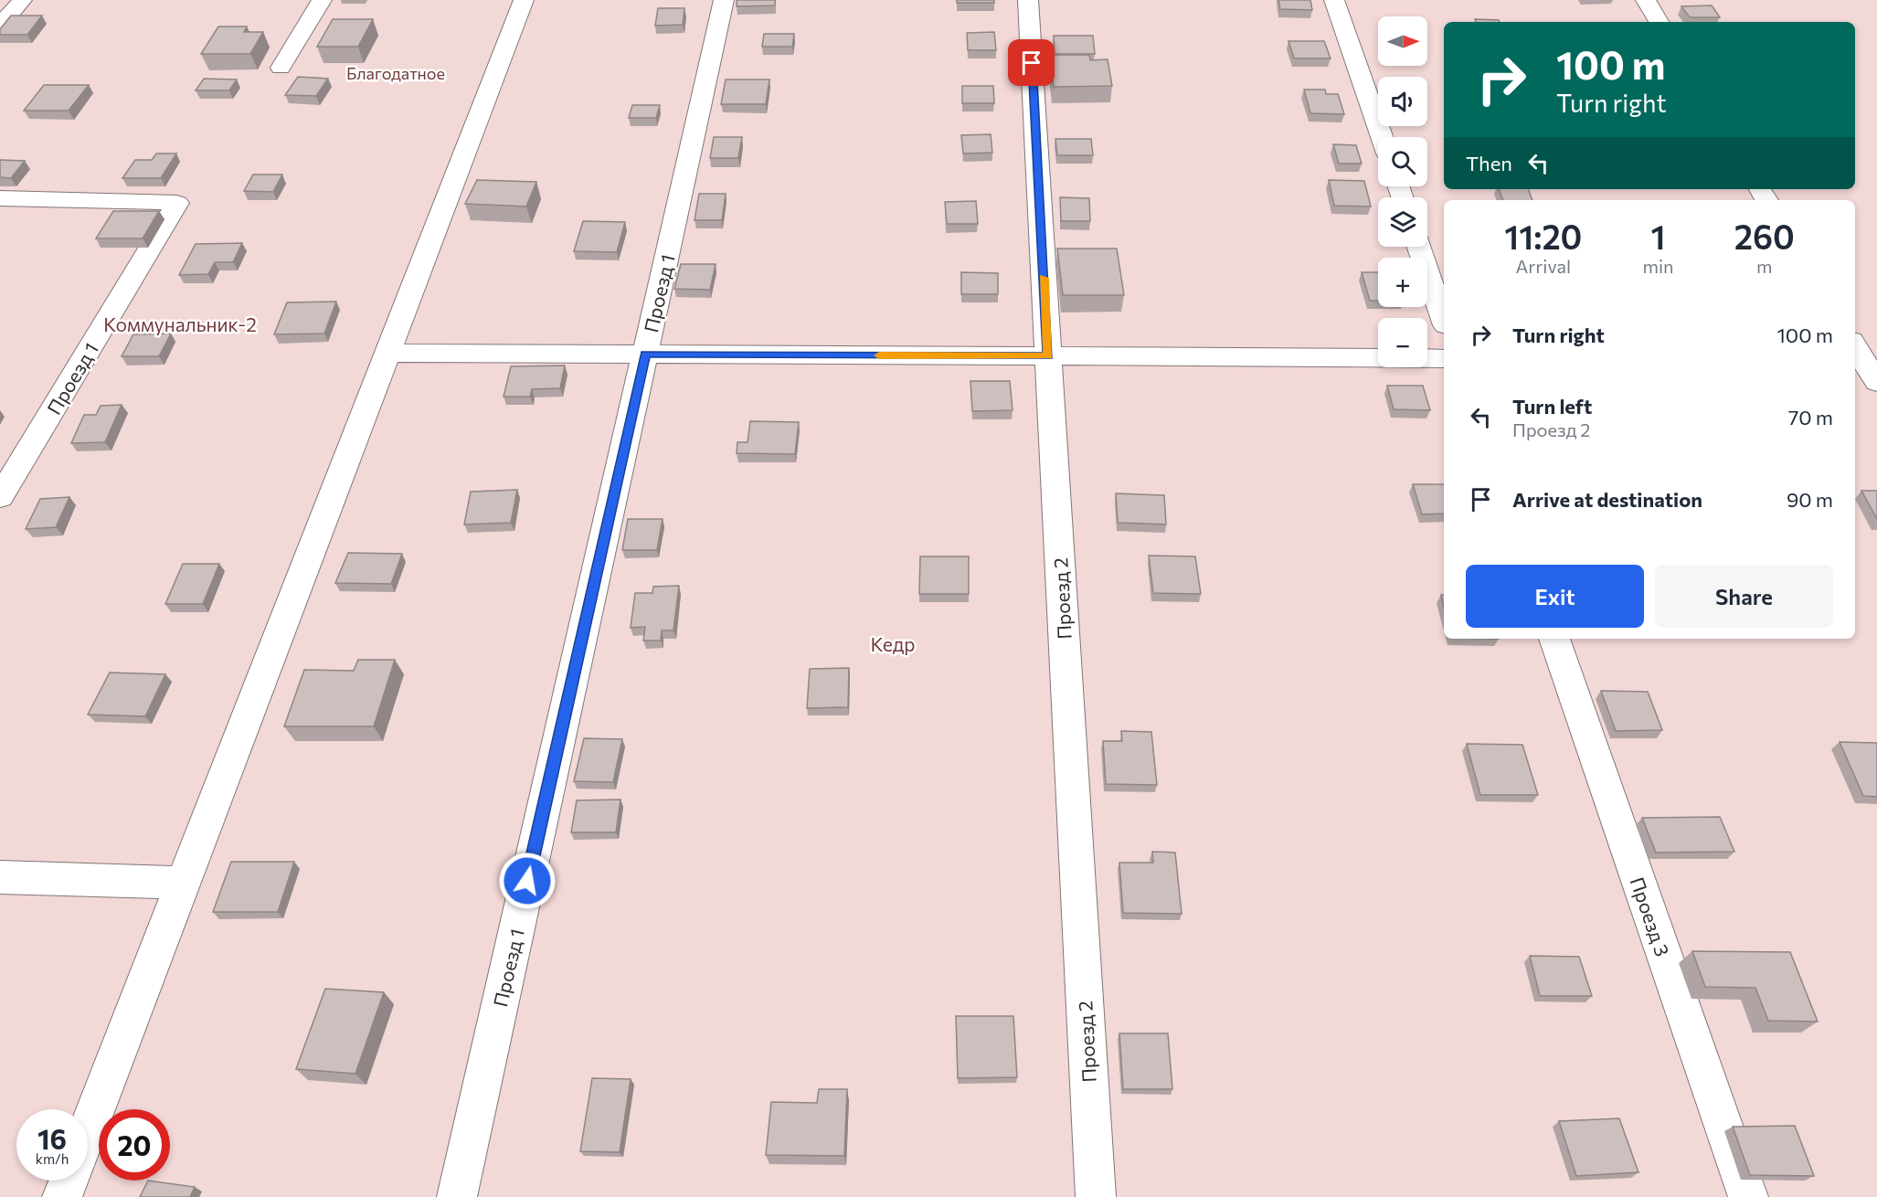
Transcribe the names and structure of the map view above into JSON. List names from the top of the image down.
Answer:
{
  "streets": {
    "street": ["Проезд 1", "Проезд 2", "Проезд 3"]
  },
  "parks": ["Благодатное", "Коммунальник-2", "Кедр"],
  "north": "right",
  "page": {
    "map_buttons": ["+", "−"],
    "turn": ["100 m", "Turn right"],
    "then": "Then",
    "eta": [
      "11:20",
      "Arrival",
      "1",
      "min",
      "260",
      "m"
    ],
    "list": [
      {
        "name": "Turn right",
        "value": "100 m"
      },
      {
        "name": "Turn left",
        "note": "Проезд 2",
        "value": "70 m"
      },
      {
        "name": "Arrive at destination",
        "value": "90 m"
      }
    ],
    "buttons": ["Exit", "Share"],
    "speed": "16 km/h",
    "limit": "20"
  }
}
